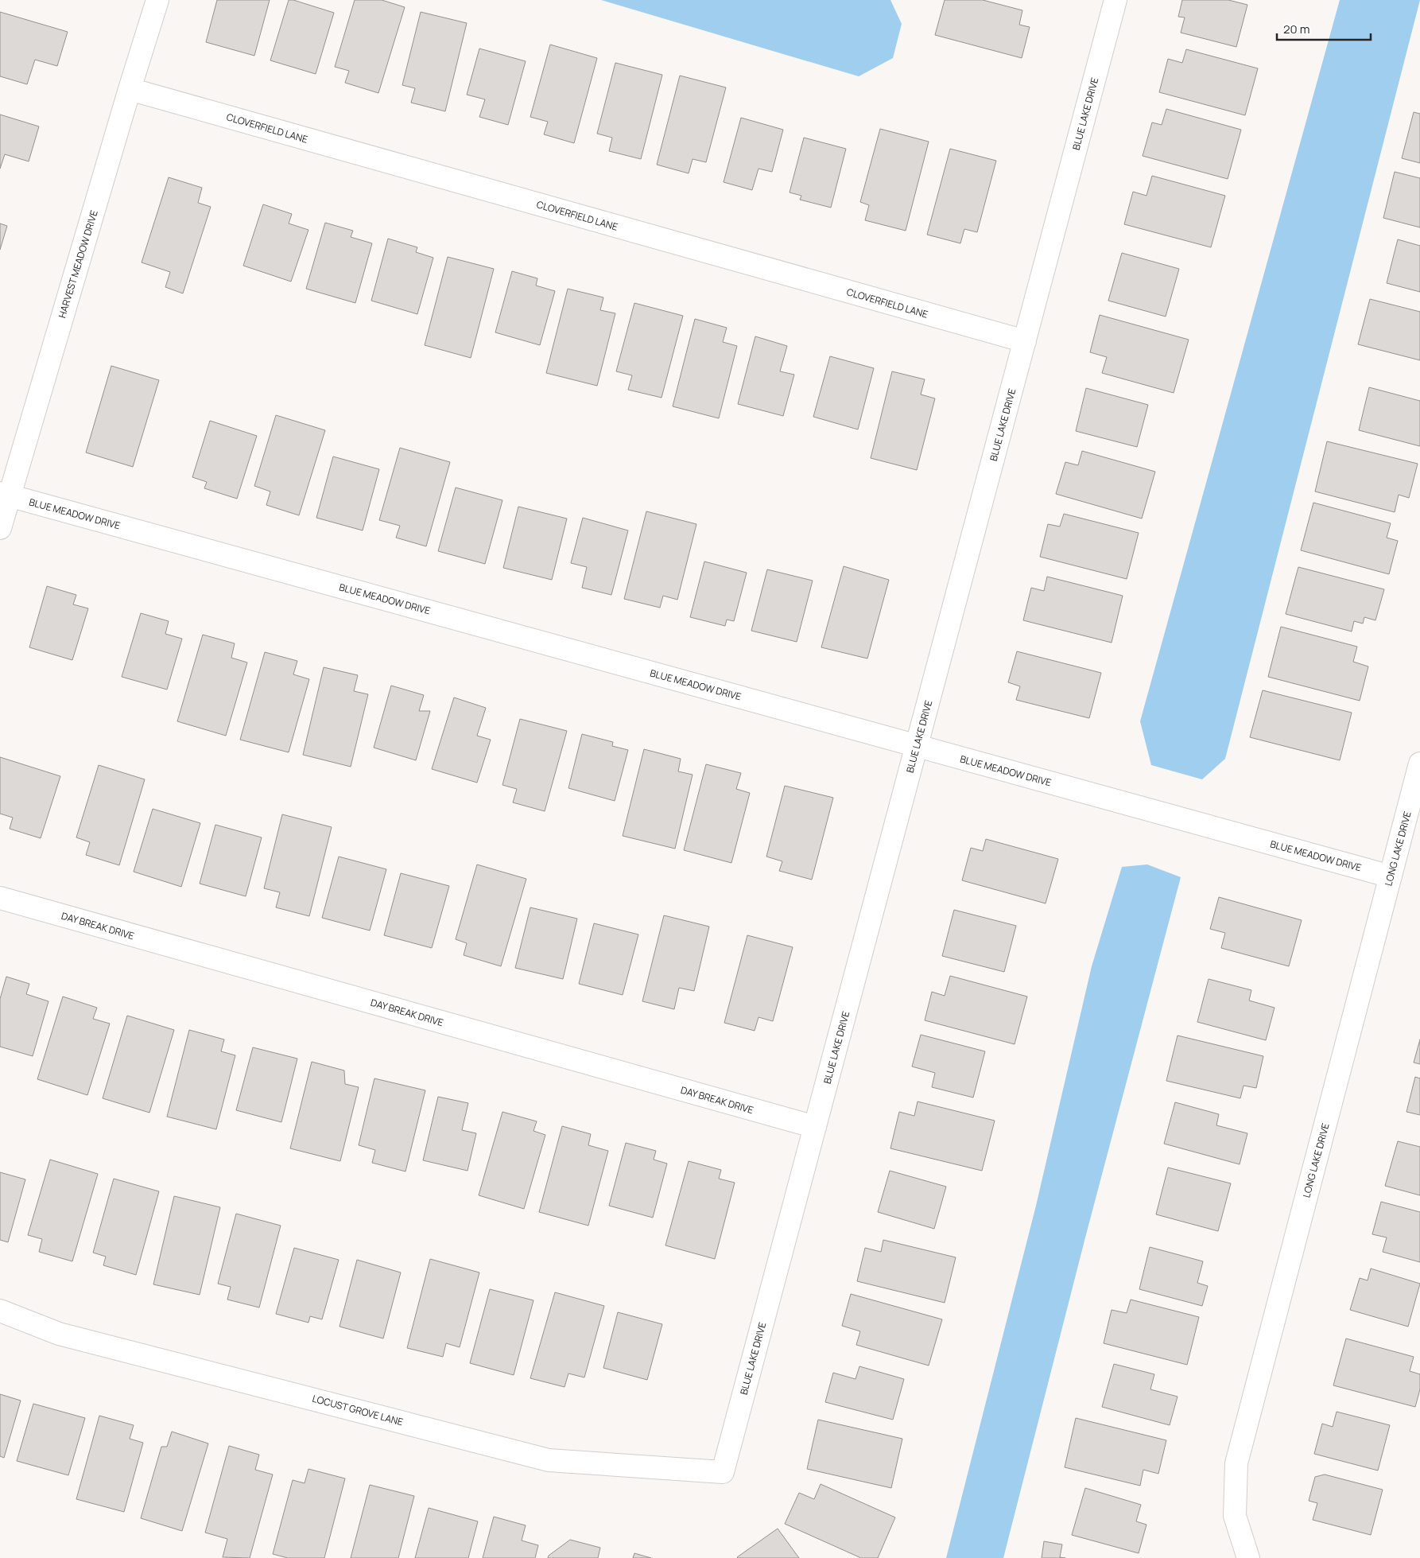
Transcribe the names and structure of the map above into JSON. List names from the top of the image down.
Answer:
{
  "streets": {
    "street": [
      "BLUE LAKE DRIVE",
      "CLOVERFIELD LANE",
      "HARVEST MEADOW DRIVE",
      "BLUE MEADOW DRIVE",
      "LONG LAKE DRIVE",
      "DAY BREAK DRIVE",
      "LOCUST GROVE LANE"
    ]
  },
  "crossings": [
    ["BLUE LAKE DRIVE", "CLOVERFIELD LANE"],
    ["BLUE LAKE DRIVE", "BLUE MEADOW DRIVE"],
    ["BLUE LAKE DRIVE", "DAY BREAK DRIVE"],
    ["BLUE LAKE DRIVE", "LOCUST GROVE LANE"],
    ["CLOVERFIELD LANE", "HARVEST MEADOW DRIVE"],
    ["HARVEST MEADOW DRIVE", "BLUE MEADOW DRIVE"],
    ["BLUE MEADOW DRIVE", "LONG LAKE DRIVE"]
  ],
  "scale_bar": "20 m"
}
